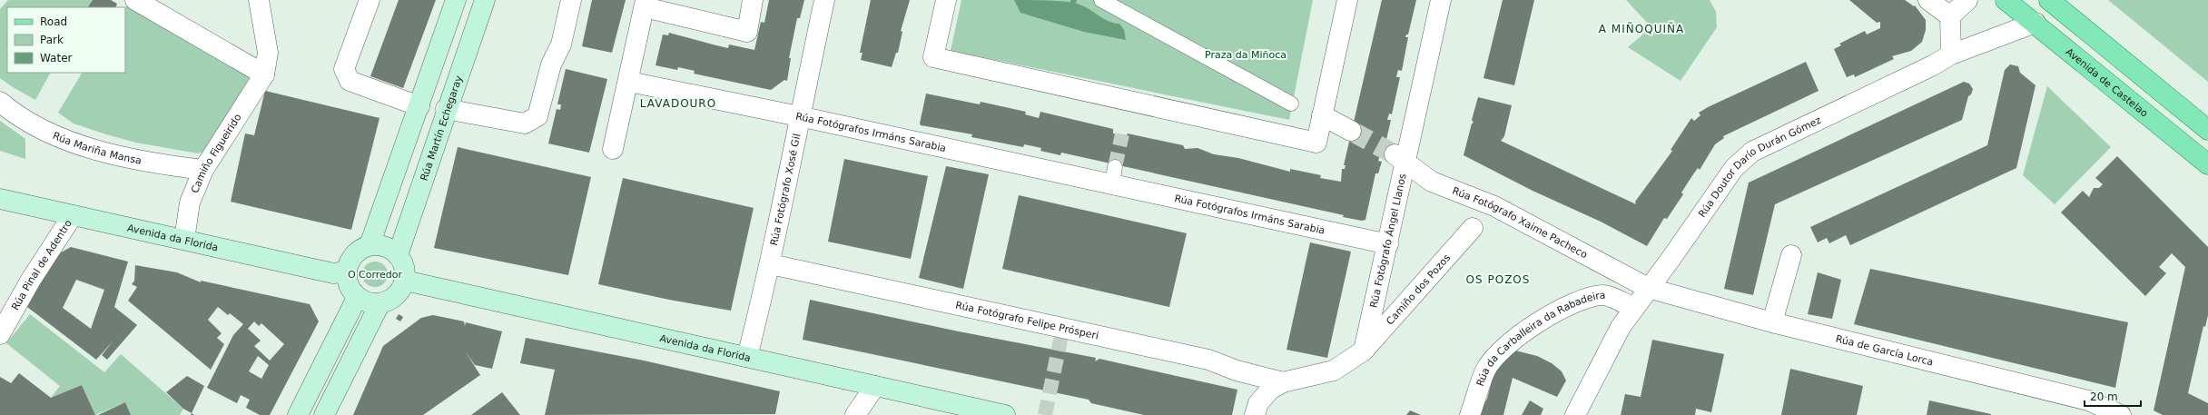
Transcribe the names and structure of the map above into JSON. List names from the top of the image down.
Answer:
{
  "streets": {
    "main road": ["Avenida de Castelao", "Rúa Martín Echegaray", "Avenida da Florida"],
    "street": [
      "Rúa Fotógrafos Irmáns Sarabia",
      "Rúa Mariña Mansa",
      "Camiño Figueirido",
      "Rúa Doutor Darío Durán Gómez",
      "Rúa Fotógrafo Xosé Gil",
      "Rúa Fotógrafo Xaime Pacheco",
      "Rúa Fotógrafo Ángel Llanos",
      "Rúa Pinal de Adentro",
      "Camiño dos Pozos",
      "Rúa Fotógrafo Felipe Prósperi",
      "Rúa da Carballeira da Rabadeira",
      "Rúa de García Lorca"
    ]
  },
  "crossings": [
    ["Avenida de Castelao", "Rúa Doutor Darío Durán Gómez"],
    ["Rúa Martín Echegaray", "Avenida da Florida"],
    ["Rúa Fotógrafos Irmáns Sarabia", "Rúa Fotógrafo Xosé Gil"],
    ["Rúa Fotógrafos Irmáns Sarabia", "Rúa Fotógrafo Ángel Llanos"],
    ["Rúa Mariña Mansa", "Camiño Figueirido"],
    ["Camiño Figueirido", "Avenida da Florida"],
    ["Rúa Doutor Darío Durán Gómez", "Rúa Fotógrafo Xaime Pacheco"],
    ["Rúa Doutor Darío Durán Gómez", "Rúa da Carballeira da Rabadeira"],
    ["Rúa Doutor Darío Durán Gómez", "Rúa de García Lorca"],
    ["Rúa Fotógrafo Xosé Gil", "Avenida da Florida"],
    ["Rúa Fotógrafo Xosé Gil", "Rúa Fotógrafo Felipe Prósperi"],
    ["Rúa Fotógrafo Xaime Pacheco", "Rúa Fotógrafo Ángel Llanos"],
    ["Rúa Fotógrafo Xaime Pacheco", "Rúa de García Lorca"],
    ["Avenida da Florida", "Rúa Pinal de Adentro"],
    ["Rúa Fotógrafo Ángel Llanos", "Camiño dos Pozos"]
  ],
  "districts": ["A MIÑOQUIÑA", "LAVADOURO", "OS POZOS"],
  "parks": ["Praza da Miñoca", "O Corredor"],
  "legend": ["Road", "Park", "Water"],
  "scale_bar": "20 m"
}
